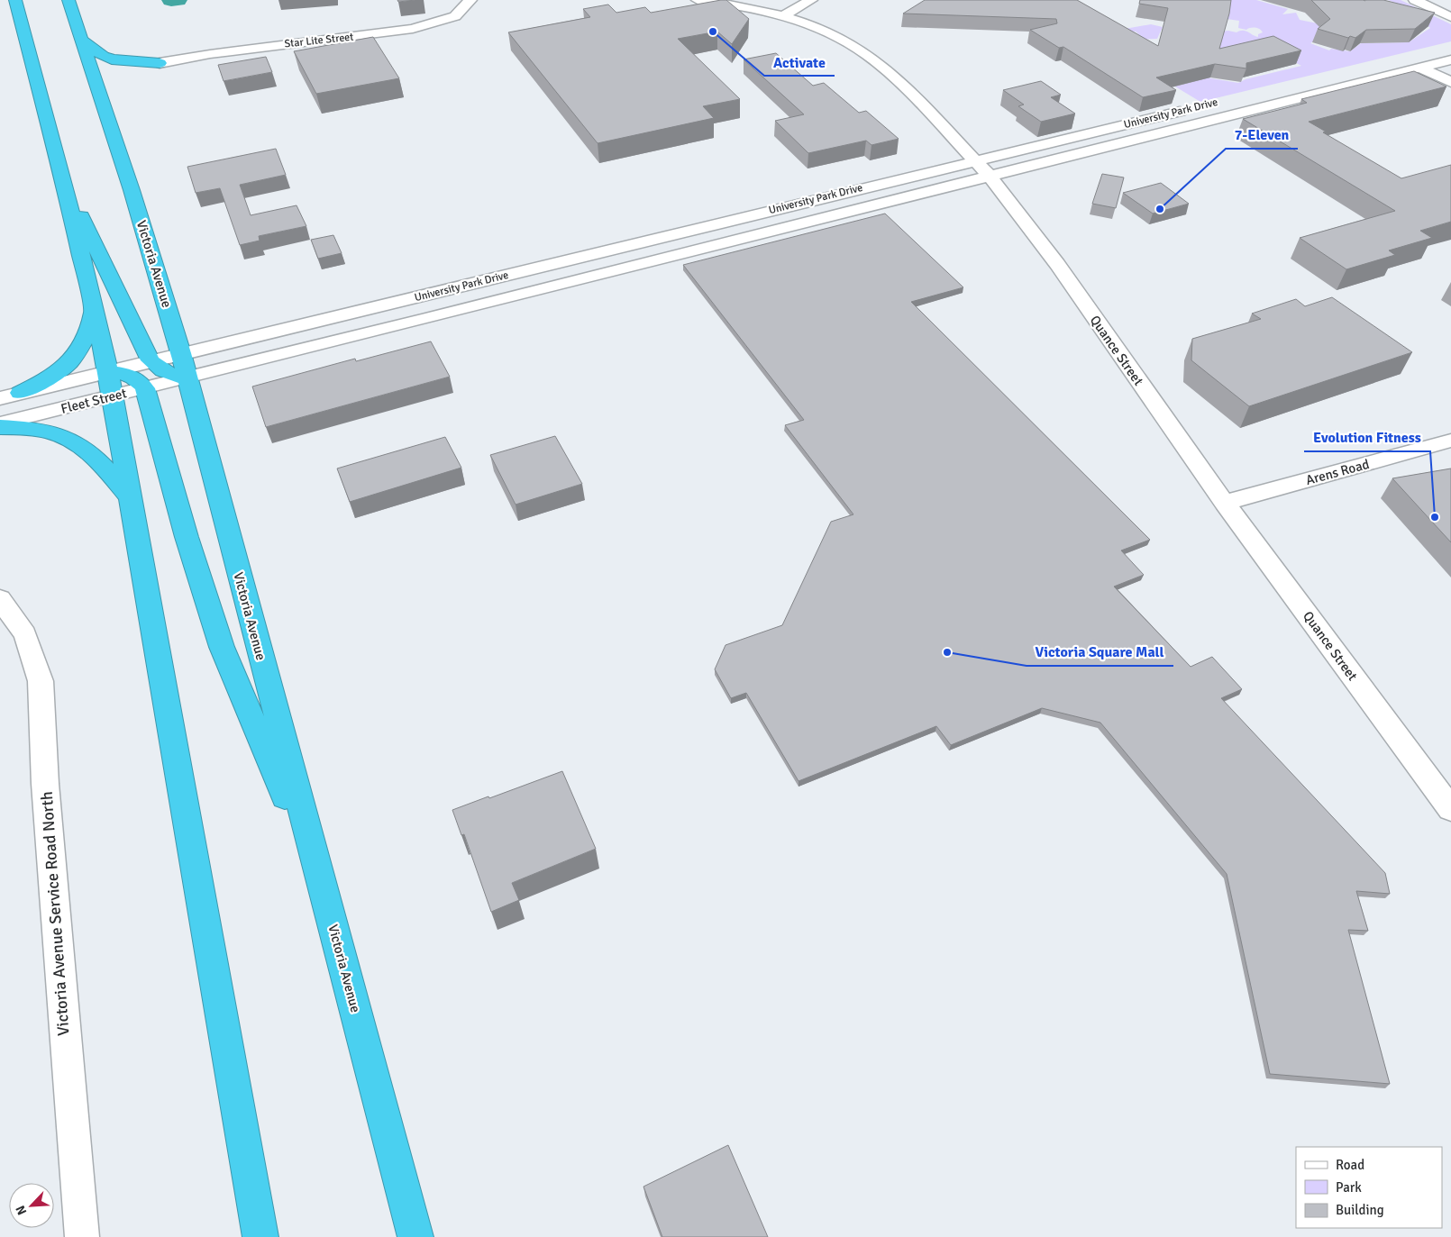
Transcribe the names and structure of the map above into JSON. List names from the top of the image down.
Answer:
{
  "streets": {
    "highway": ["Victoria Avenue"],
    "street": [
      "Star Lite Street",
      "University Park Drive",
      "Quance Street",
      "Fleet Street",
      "Arens Road",
      "Victoria Avenue Service Road North"
    ]
  },
  "crossings": [
    ["University Park Drive", "Victoria Avenue"],
    ["University Park Drive", "Quance Street"],
    ["University Park Drive", "Fleet Street"],
    ["Victoria Avenue", "Fleet Street"],
    ["Quance Street", "Arens Road"]
  ],
  "places": [
    "Activate",
    "7-Eleven",
    "Evolution Fitness",
    "Victoria Square Mall"
  ],
  "legend": ["Road", "Park", "Building"],
  "north": "bottom left"
}
